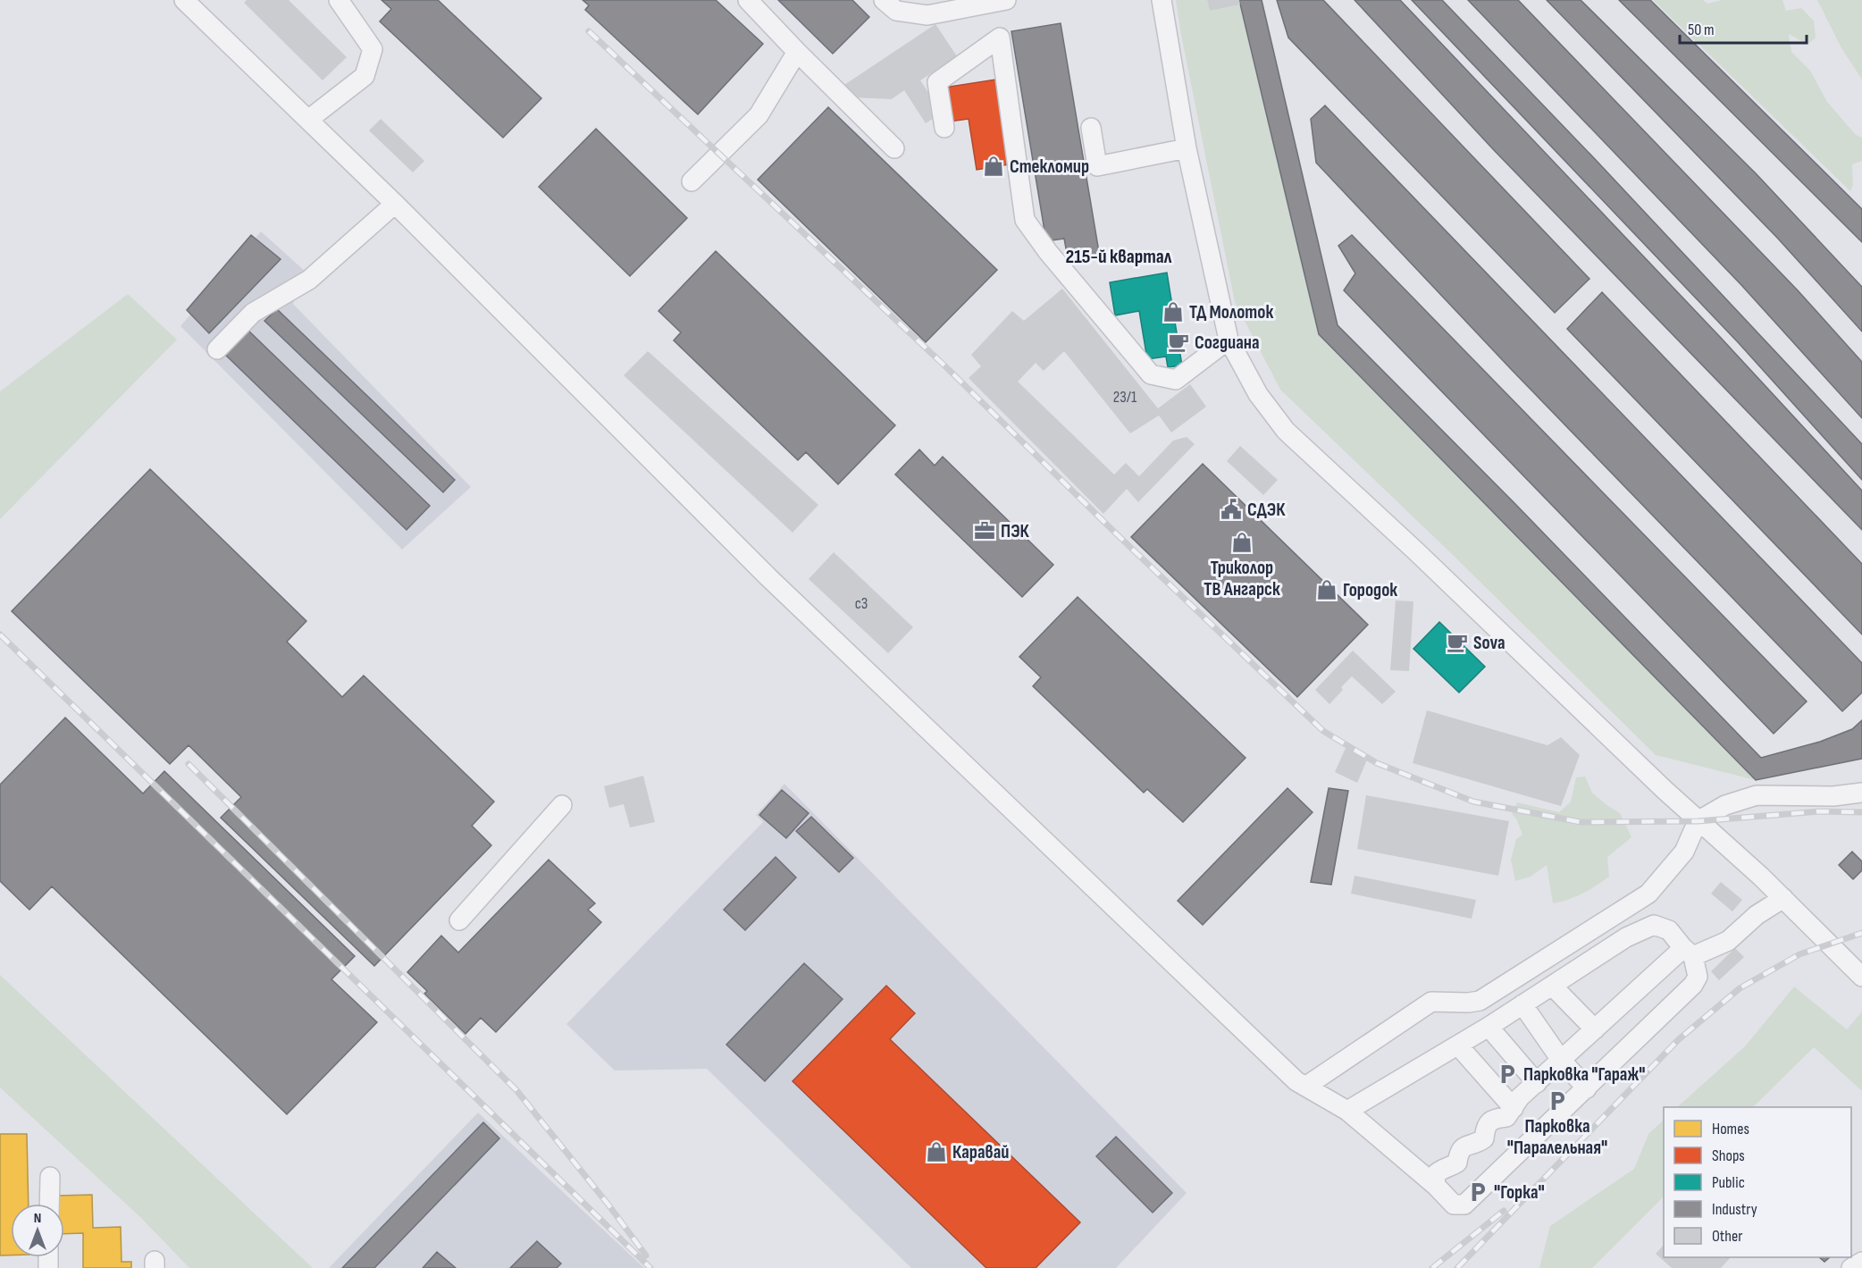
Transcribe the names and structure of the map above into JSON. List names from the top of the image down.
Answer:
{
  "districts": ["215-й квартал"],
  "places": {
    "shop": [
      "Стекломир",
      "ТД Молоток",
      "Триколор ТВ Ангарск",
      "Городок",
      "Каравай"
    ],
    "cafe": ["Согдиана", "Sova"],
    "public building": ["СДЭК"],
    "office": ["ПЭК"],
    "parking": ["Парковка \"Гараж\"", "Парковка \"Паралельная\"", "\"Горка\""]
  },
  "house_numbers": ["23/1", "с3"],
  "legend": [
    "Homes",
    "Shops",
    "Public",
    "Industry",
    "Other"
  ],
  "scale_bar": "50 m",
  "north": "top"
}
